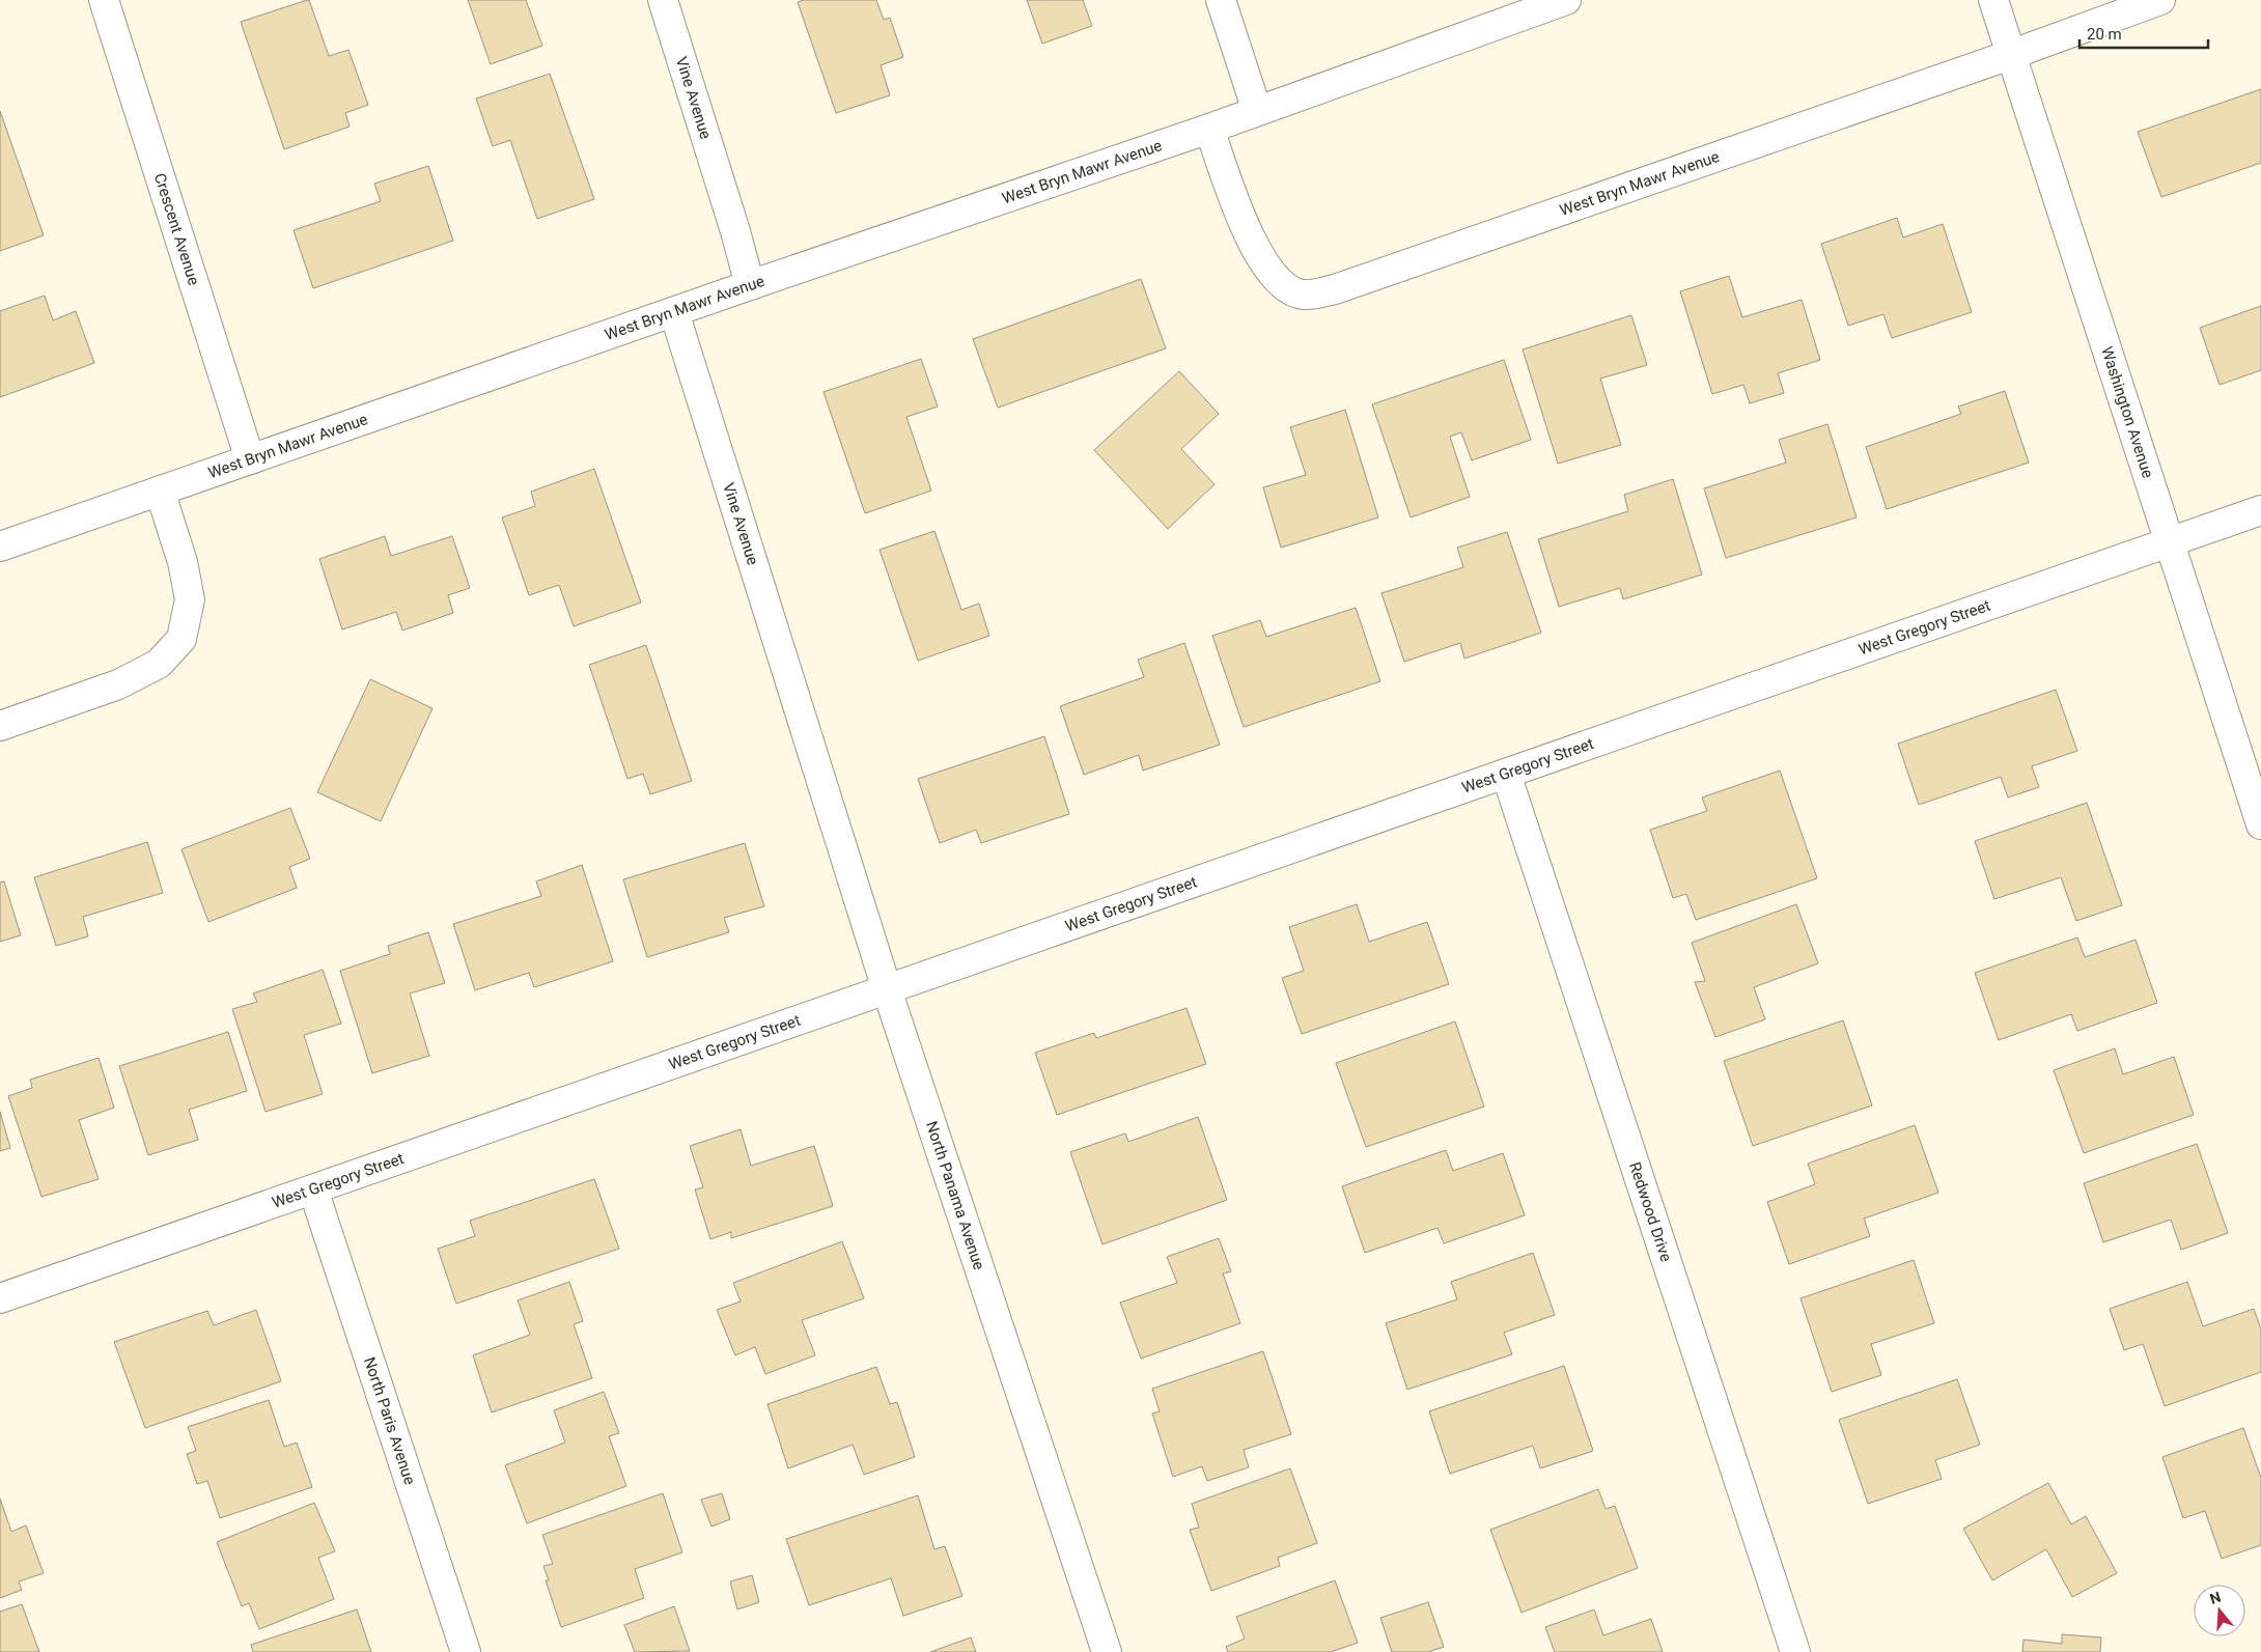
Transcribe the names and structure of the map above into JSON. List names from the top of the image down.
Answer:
{
  "streets": {
    "street": [
      "Vine Avenue",
      "West Bryn Mawr Avenue",
      "Crescent Avenue",
      "Washington Avenue",
      "West Gregory Street",
      "North Panama Avenue",
      "Redwood Drive",
      "North Paris Avenue"
    ]
  },
  "crossings": [
    ["Vine Avenue", "West Bryn Mawr Avenue"],
    ["Vine Avenue", "North Panama Avenue"],
    ["West Bryn Mawr Avenue", "Crescent Avenue"],
    ["West Bryn Mawr Avenue", "Washington Avenue"],
    ["Washington Avenue", "West Gregory Street"],
    ["West Gregory Street", "North Panama Avenue"],
    ["West Gregory Street", "Redwood Drive"],
    ["West Gregory Street", "North Paris Avenue"]
  ],
  "scale_bar": "20 m",
  "north": "top"
}
